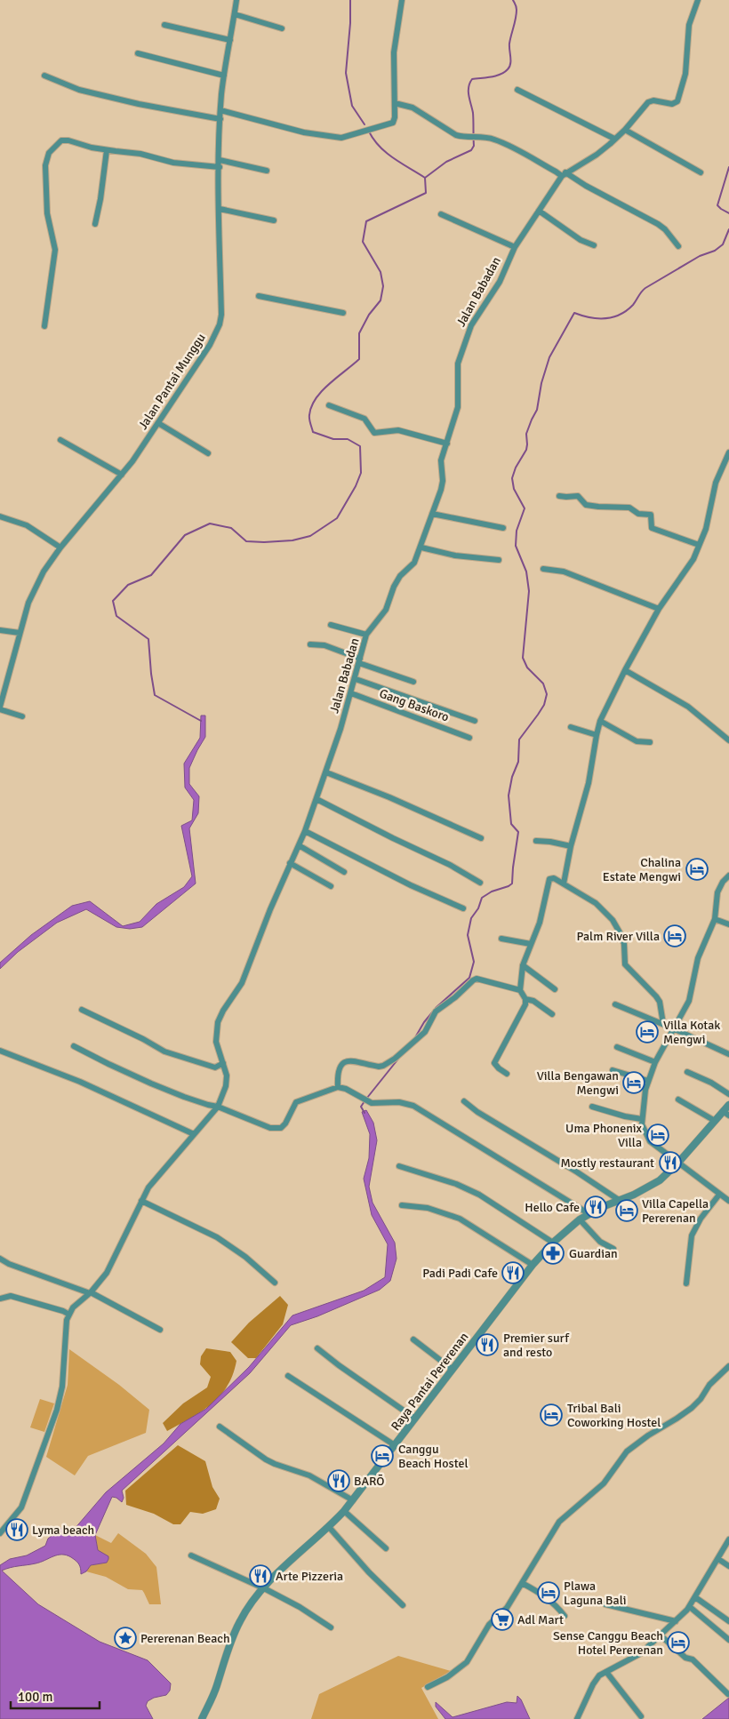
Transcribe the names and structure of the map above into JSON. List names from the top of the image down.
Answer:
{
  "streets": {
    "street": [
      "Jalan Babadan",
      "Jalan Pantai Munggu",
      "Gang Baskoro",
      "Raya Pantai Pererenan"
    ]
  },
  "crossings": [
    ["Jalan Babadan", "Gang Baskoro"]
  ],
  "places": {
    "hotel": [
      "Chalina Estate Mengwi",
      "Palm River Villa",
      "Villa Kotak Mengwi",
      "Villa Bengawan Mengwi",
      "Uma Phonenix Villa",
      "Villa Capella Pererenan",
      "Tribal Bali Coworking Hostel",
      "Canggu Beach Hostel",
      "Plawa Laguna Bali",
      "Sense Canggu Beach Hotel Pererenan"
    ],
    "restaurant": [
      "Mostly restaurant",
      "Hello Cafe",
      "Padi Padi Cafe",
      "Premier surf and resto",
      "BARŌ",
      "Lyma beach",
      "Arte Pizzeria"
    ],
    "pharmacy": ["Guardian"],
    "supermarket": ["Adl Mart"],
    "place": ["Pererenan Beach"]
  },
  "scale_bar": "100 m"
}
